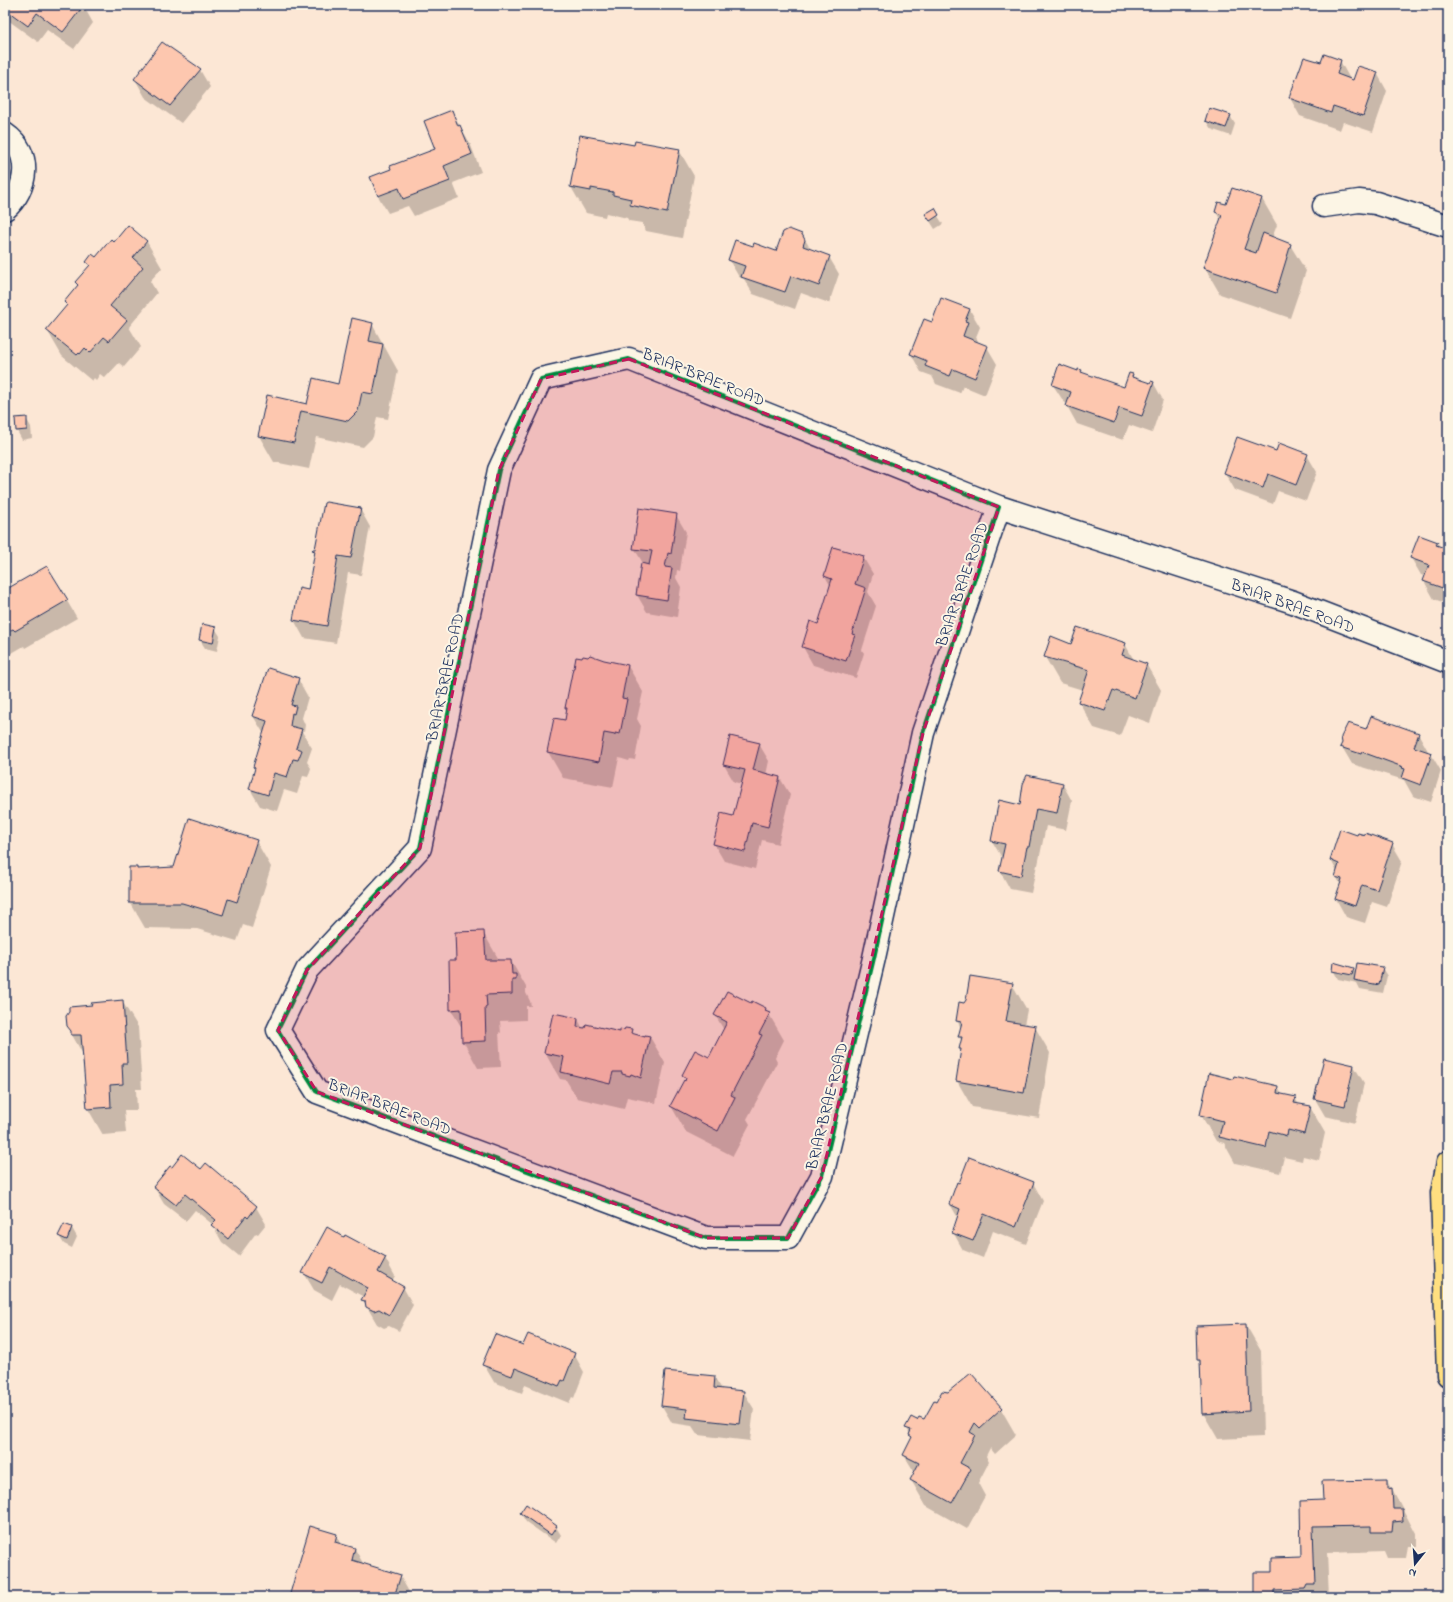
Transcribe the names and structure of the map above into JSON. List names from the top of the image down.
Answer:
{
  "streets": {
    "street": ["BRIAR BRAE ROAD"]
  },
  "north": "bottom"
}
